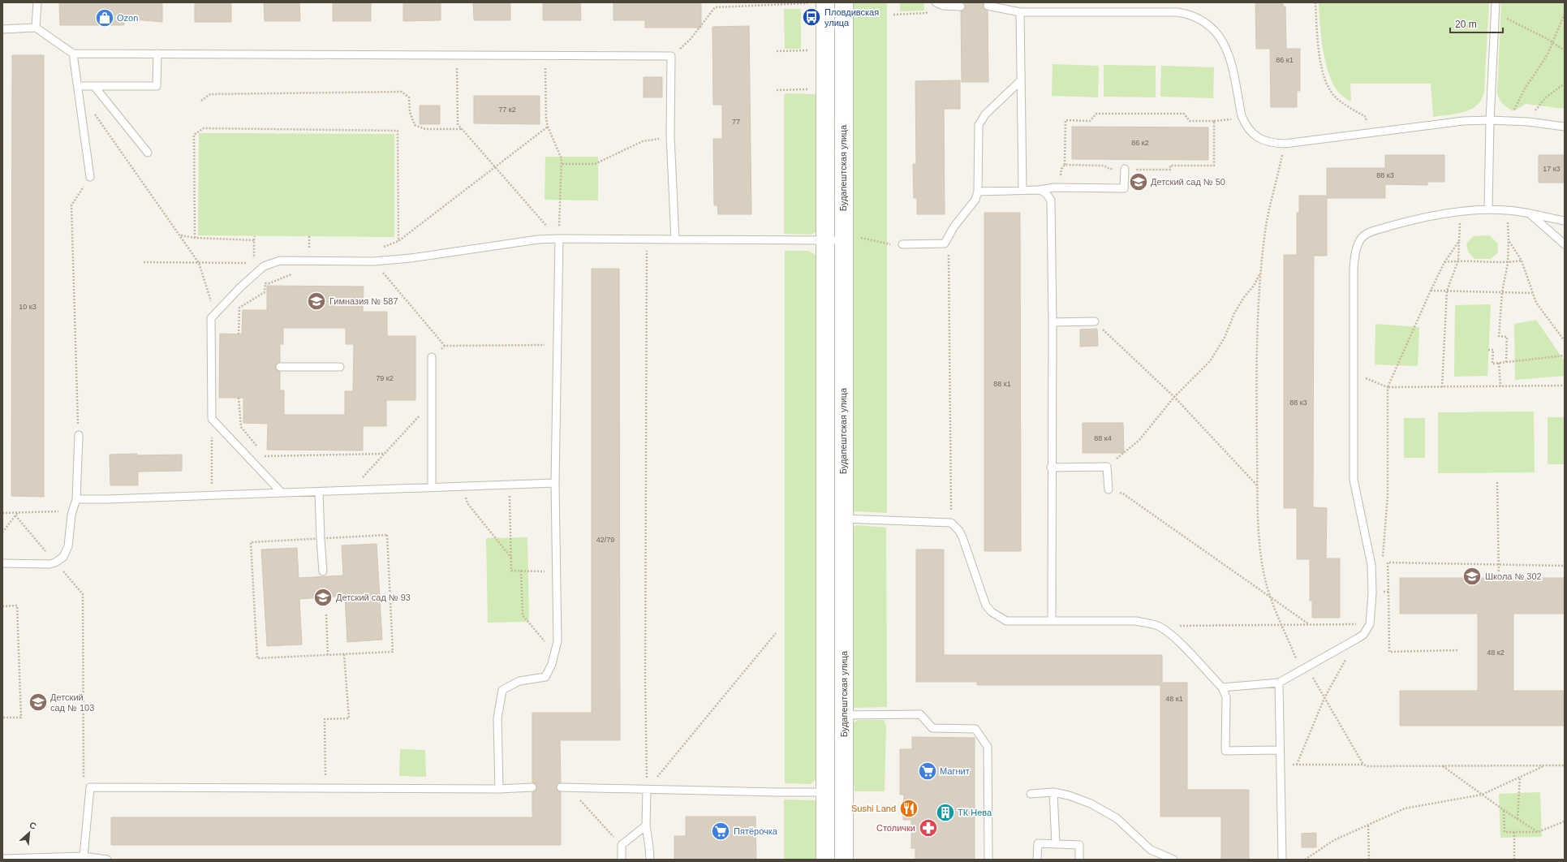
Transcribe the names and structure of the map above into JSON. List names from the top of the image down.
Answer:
{
  "streets": {
    "street": ["Будапештская улица"]
  },
  "places": {
    "bus stop": ["Пловдивская улица"],
    "shop": ["Ozon"],
    "school or university": [
      "Детский сад № 50",
      "Гимназия № 587",
      "Школа № 302",
      "Детский сад № 93",
      "Детский сад № 103"
    ],
    "supermarket": ["Магнит", "Пятёрочка"],
    "restaurant": ["Sushi Land"],
    "building": ["ТК Нева"],
    "pharmacy": ["Столички"]
  },
  "house_numbers": [
    "86 к1",
    "77 к2",
    "77",
    "86 к2",
    "17 к3",
    "88 к3",
    "10 к3",
    "79 к2",
    "88 к1",
    "88 к3",
    "88 к4",
    "42/79",
    "48 к2",
    "48 к1"
  ],
  "scale_bar": "20 m",
  "north": "top right"
}
